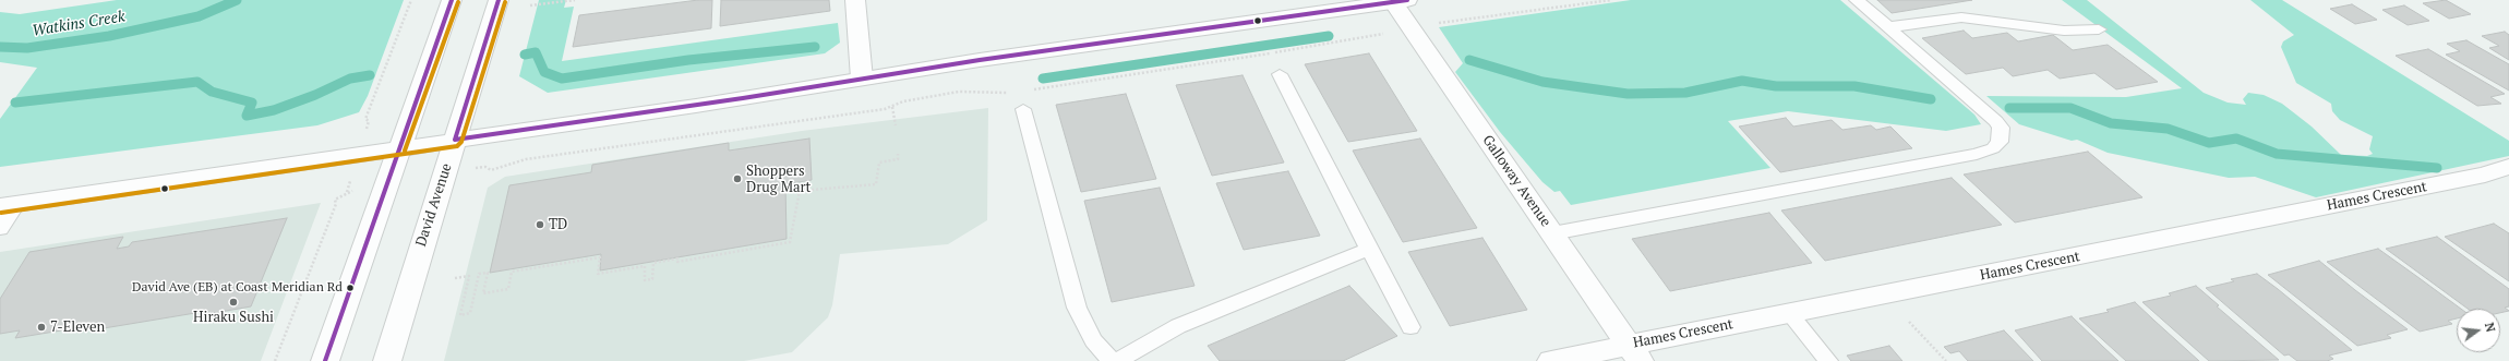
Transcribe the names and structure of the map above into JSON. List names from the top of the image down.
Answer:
{
  "streets": {
    "main road": ["Galloway Avenue", "Hames Crescent", "David Avenue"]
  },
  "crossings": [
    ["Galloway Avenue", "Hames Crescent"]
  ],
  "water": ["Watkins Creek"],
  "places": [
    "Shoppers Drug Mart",
    "TD",
    "David Ave (EB) at Coast Meridian Rd",
    "Hiraku Sushi",
    "7-Eleven"
  ],
  "north": "right"
}
